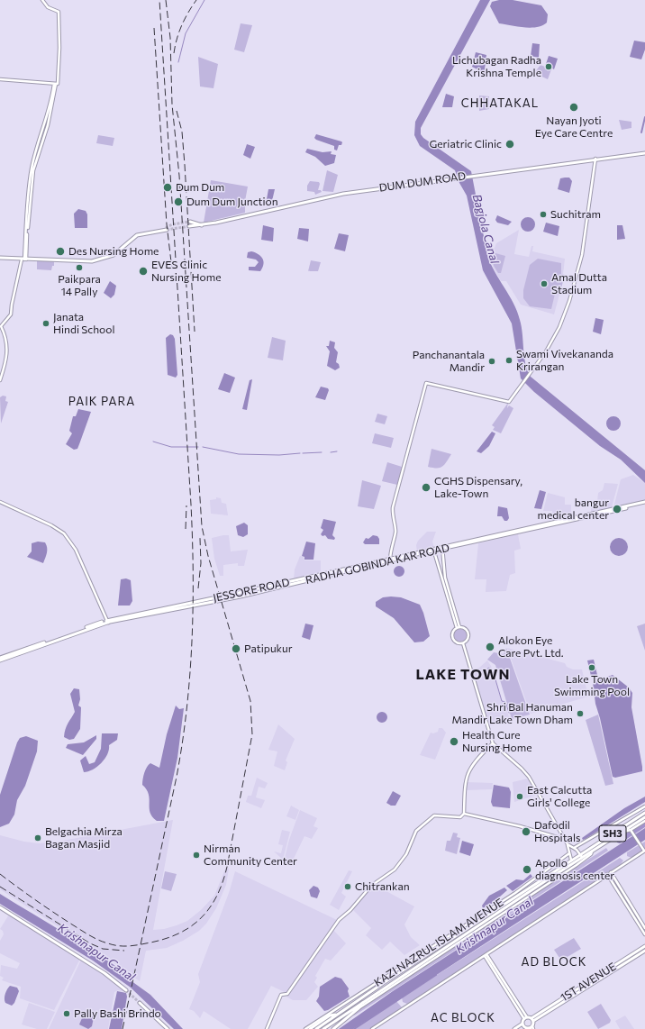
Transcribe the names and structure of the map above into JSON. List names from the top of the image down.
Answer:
{
  "streets": {
    "main road": [
      "DUM DUM ROAD",
      "RADHA GOBINDA KAR ROAD",
      "JESSORE ROAD",
      "SH3",
      "KAZI NAZRUL ISLAM AVENUE",
      "1ST AVENUE"
    ]
  },
  "crossings": [
    ["RADHA GOBINDA KAR ROAD", "JESSORE ROAD"],
    ["SH3", "KAZI NAZRUL ISLAM AVENUE"]
  ],
  "districts": [
    "CHHATAKAL",
    "PAIK PARA",
    "LAKE TOWN",
    "AD BLOCK",
    "AC BLOCK"
  ],
  "water": ["Bagjola Canal", "Krishnapur Canal"],
  "places": [
    "Lichubagan Radha Krishna Temple",
    "Nayan Jyoti Eye Care Centre",
    "Geriatric Clinic",
    "Dum Dum",
    "Dum Dum Junction",
    "Suchitram",
    "Des Nursing Home",
    "Paikpara 14 Pally",
    "EVES Clinic Nursing Home",
    "Amal Dutta Stadium",
    "Janata Hindi School",
    "Swami Vivekananda Krirangan",
    "Panchanantala Mandir",
    "CGHS Dispensary, Lake-Town",
    "bangur medical center",
    "Alokon Eye Care Pvt. Ltd.",
    "Patipukur",
    "Lake Town Swimming Pool",
    "Shri Bal Hanuman Mandir Lake Town Dham",
    "Health Cure Nursing Home",
    "East Calcutta Girls' College",
    "Dafodil Hospitals",
    "Belgachia Mirza Bagan Masjid",
    "Nirman Community Center",
    "Apollo diagnosis center",
    "Chitrankan",
    "Pally Bashi Brindo"
  ]
}
